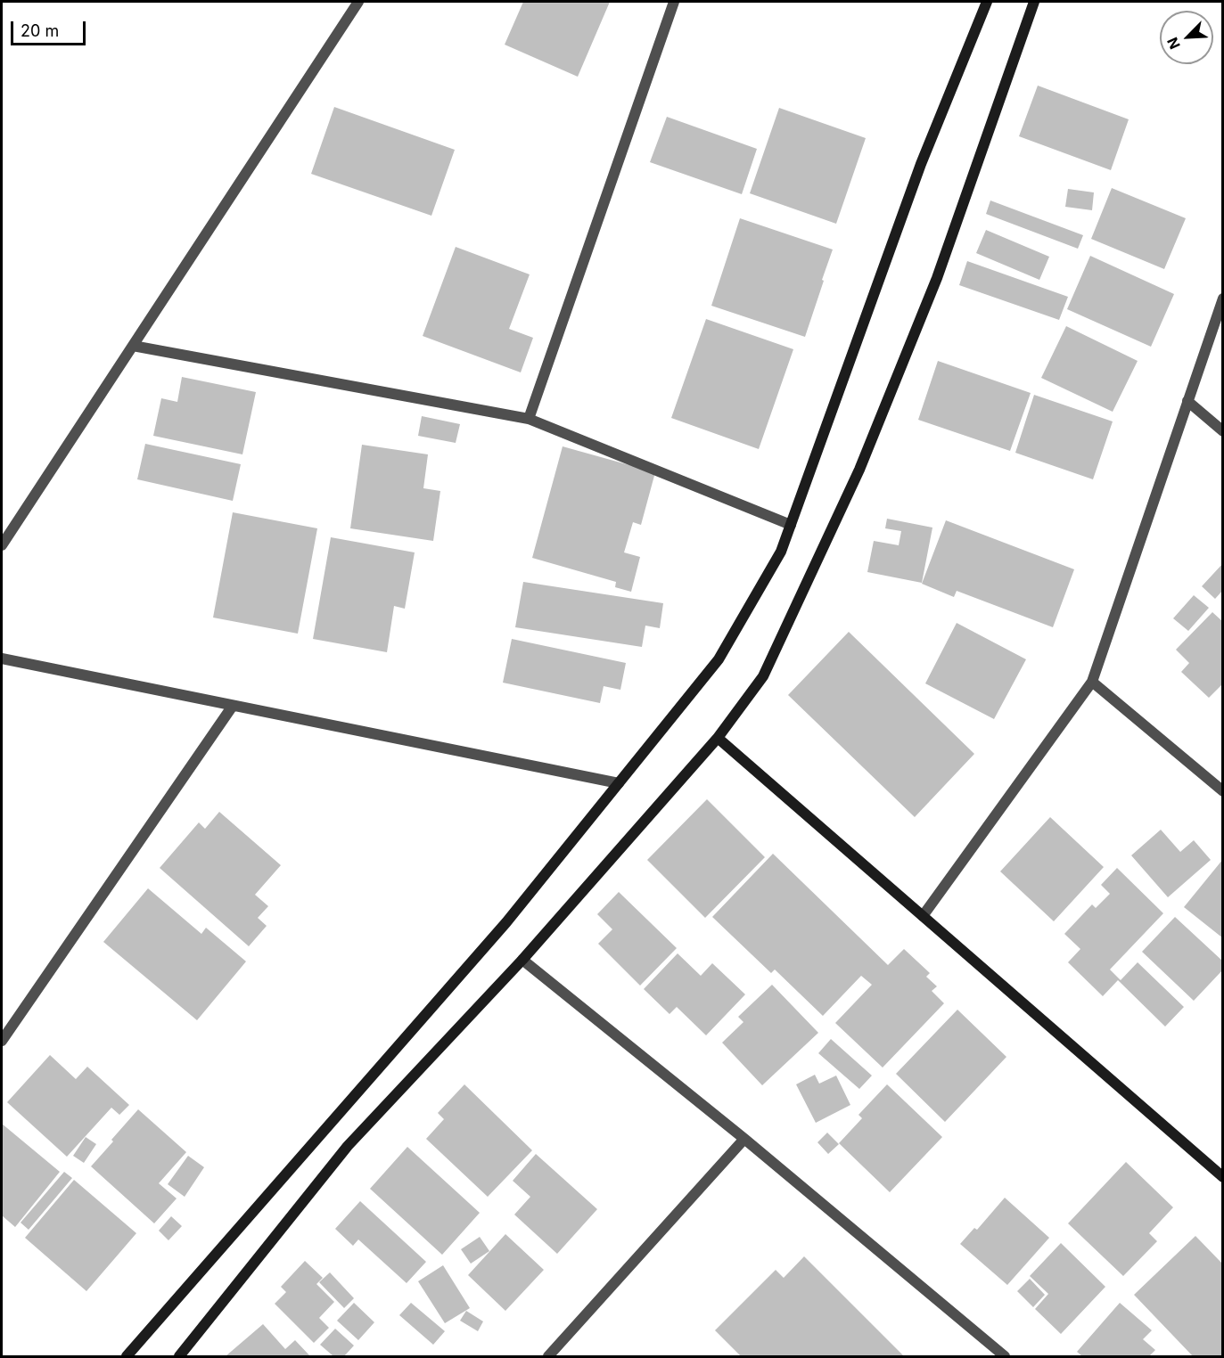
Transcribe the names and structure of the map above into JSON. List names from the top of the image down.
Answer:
{
  "scale_bar": "20 m",
  "north": "bottom left"
}
